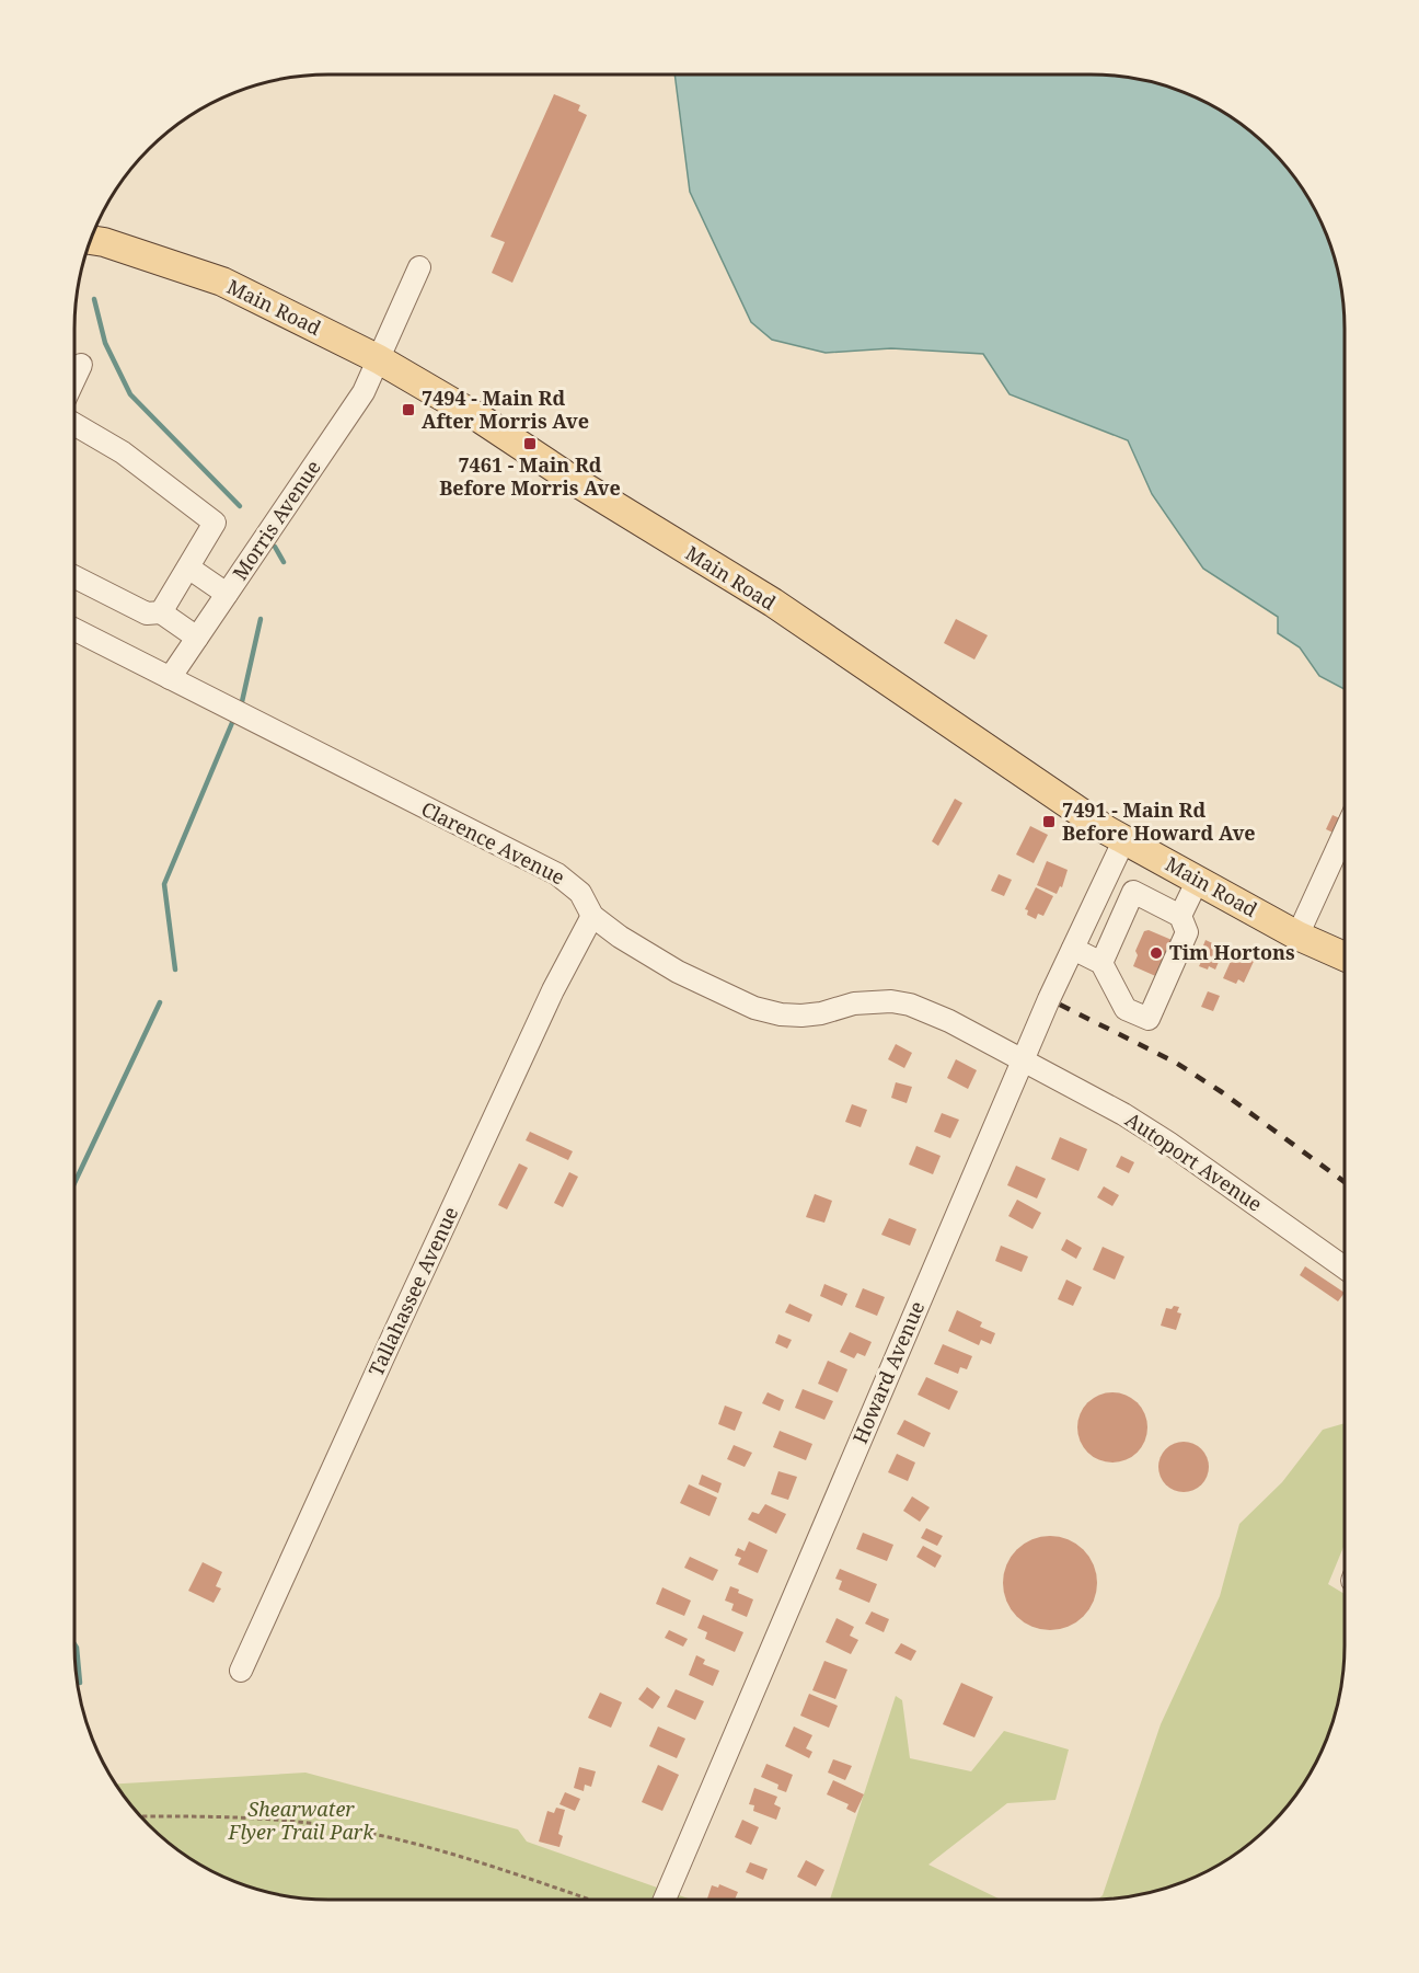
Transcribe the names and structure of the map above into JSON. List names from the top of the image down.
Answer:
{
  "streets": {
    "main road": ["Main Road"],
    "street": [
      "Morris Avenue",
      "Clarence Avenue",
      "Autoport Avenue",
      "Tallahassee Avenue",
      "Howard Avenue"
    ]
  },
  "crossings": [
    ["Main Road", "Morris Avenue"],
    ["Main Road", "Howard Avenue"],
    ["Morris Avenue", "Clarence Avenue"],
    ["Clarence Avenue", "Autoport Avenue"],
    ["Clarence Avenue", "Tallahassee Avenue"],
    ["Clarence Avenue", "Howard Avenue"],
    ["Autoport Avenue", "Howard Avenue"]
  ],
  "parks": ["Shearwater Flyer Trail Park"],
  "places": {
    "transit": ["7494 - Main Rd After Morris Ave", "7461 - Main Rd Before Morris Ave", "7491 - Main Rd Before Howard Ave"],
    "other": ["Tim Hortons"]
  }
}
